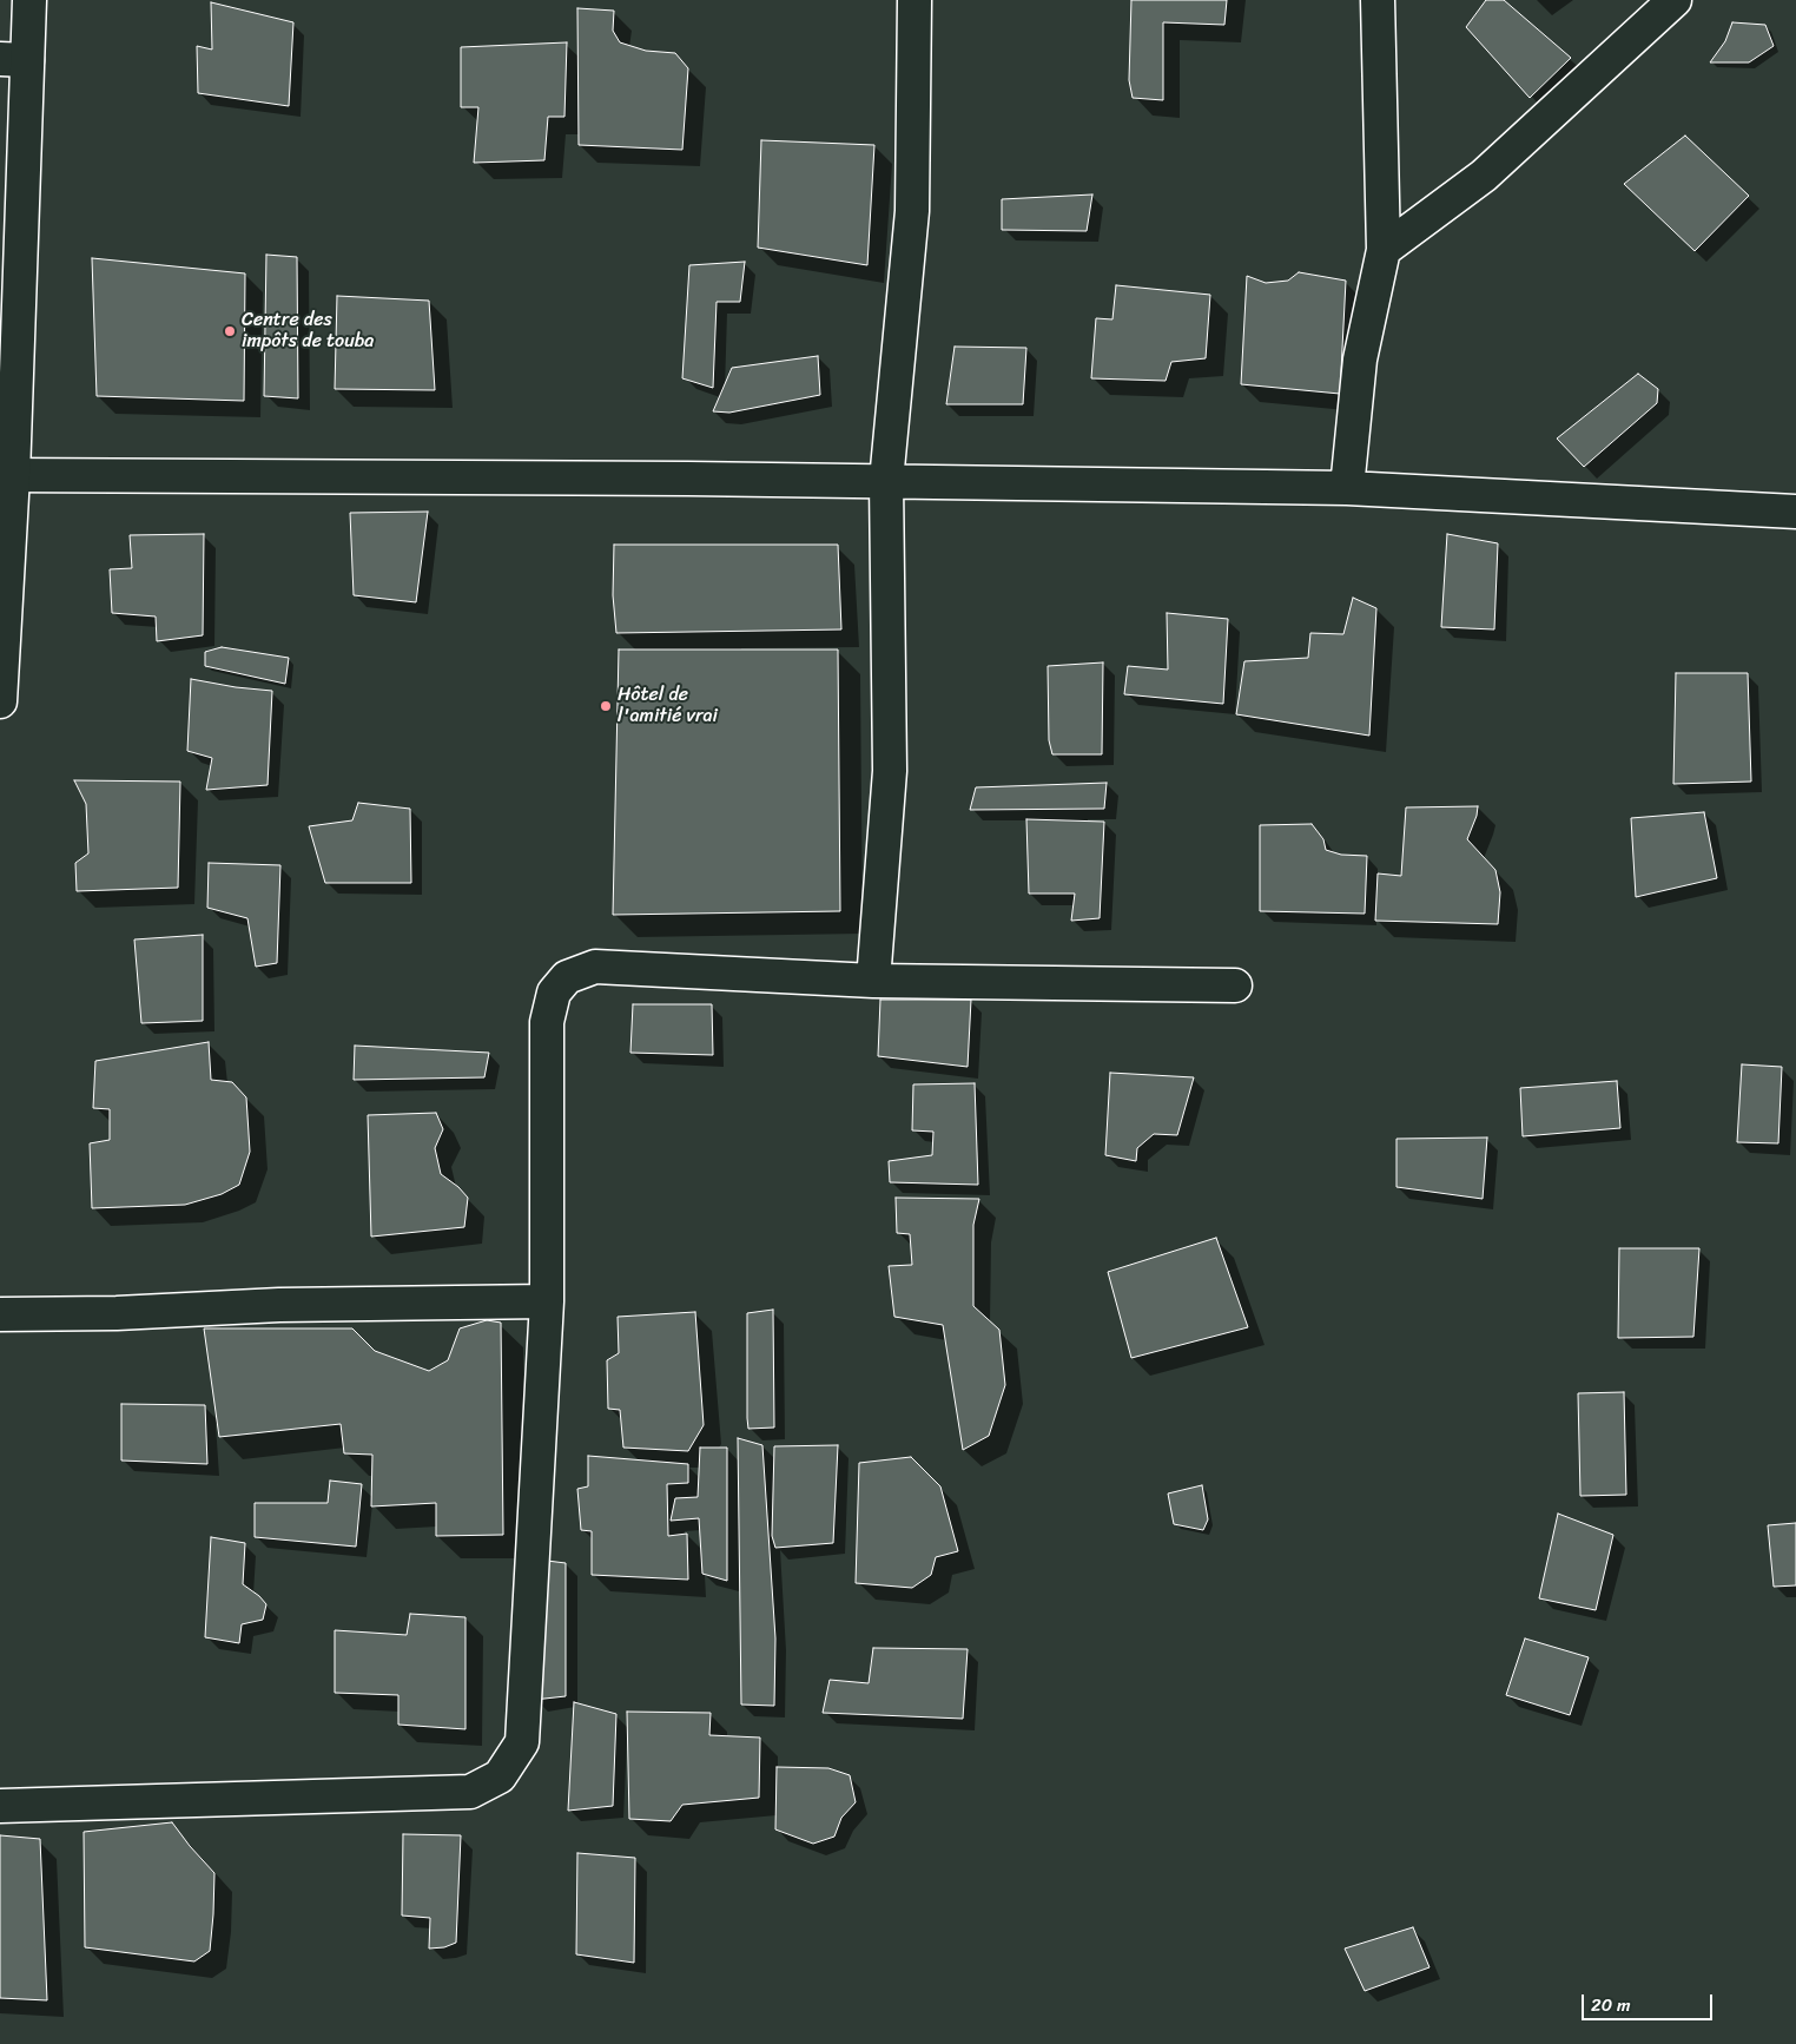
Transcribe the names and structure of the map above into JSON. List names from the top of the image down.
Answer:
{
  "places": ["Centre des impôts de touba", "Hôtel de l'amitié vrai"],
  "scale_bar": "20 m"
}
